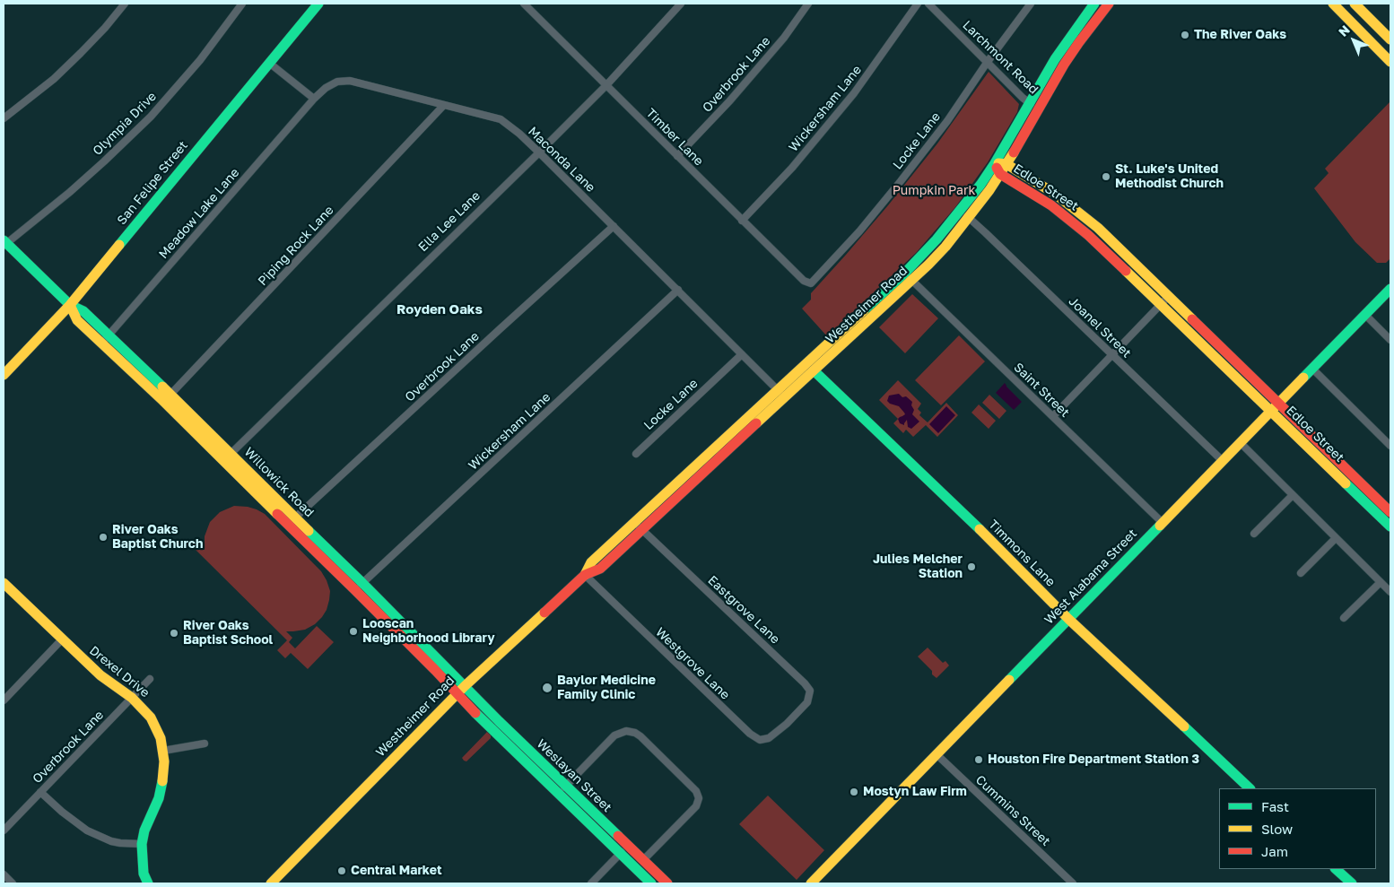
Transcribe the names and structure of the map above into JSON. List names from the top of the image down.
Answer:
{
  "streets": {
    "main road": [
      "San Felipe Street",
      "Edloe Street",
      "Westheimer Road",
      "Willowick Road",
      "Timmons Lane",
      "West Alabama Street",
      "Drexel Drive",
      "Weslayan Street"
    ],
    "street": [
      "Larchmont Road",
      "Overbrook Lane",
      "Wickersham Lane",
      "Olympia Drive",
      "Timber Lane",
      "Locke Lane",
      "Maconda Lane",
      "Meadow Lake Lane",
      "Ella Lee Lane",
      "Piping Rock Lane",
      "Joanel Street",
      "Saint Street",
      "Eastgrove Lane",
      "Westgrove Lane",
      "Cummins Street"
    ]
  },
  "crossings": [
    ["Larchmont Road", "Locke Lane"],
    ["Larchmont Road", "Westheimer Road"],
    ["Overbrook Lane", "Timber Lane"],
    ["Overbrook Lane", "Maconda Lane"],
    ["Overbrook Lane", "Willowick Road"],
    ["Overbrook Lane", "Drexel Drive"],
    ["Wickersham Lane", "Timber Lane"],
    ["Wickersham Lane", "Maconda Lane"],
    ["Wickersham Lane", "Willowick Road"],
    ["Olympia Drive", "Willowick Road"],
    ["Timber Lane", "Locke Lane"],
    ["Timber Lane", "Ella Lee Lane"],
    ["Locke Lane", "Maconda Lane"],
    ["Maconda Lane", "Meadow Lake Lane"],
    ["Maconda Lane", "Ella Lee Lane"],
    ["Maconda Lane", "Piping Rock Lane"],
    ["Maconda Lane", "Westheimer Road"],
    ["San Felipe Street", "Willowick Road"],
    ["Edloe Street", "Westheimer Road"],
    ["Edloe Street", "West Alabama Street"],
    ["Meadow Lake Lane", "Willowick Road"],
    ["Ella Lee Lane", "Willowick Road"],
    ["Piping Rock Lane", "Willowick Road"],
    ["Westheimer Road", "Joanel Street"],
    ["Westheimer Road", "Saint Street"],
    ["Westheimer Road", "Willowick Road"],
    ["Westheimer Road", "Timmons Lane"],
    ["Westheimer Road", "Eastgrove Lane"],
    ["Westheimer Road", "Westgrove Lane"],
    ["Westheimer Road", "Weslayan Street"],
    ["Joanel Street", "West Alabama Street"],
    ["Saint Street", "West Alabama Street"],
    ["Willowick Road", "Weslayan Street"],
    ["Timmons Lane", "West Alabama Street"],
    ["West Alabama Street", "Cummins Street"],
    ["Eastgrove Lane", "Westgrove Lane"]
  ],
  "districts": ["Royden Oaks"],
  "parks": ["Pumpkin Park"],
  "places": [
    "The River Oaks",
    "St. Luke's United Methodist Church",
    "River Oaks Baptist Church",
    "Julies Melcher Station",
    "Looscan Neighborhood Library",
    "River Oaks Baptist School",
    "Baylor Medicine Family Clinic",
    "Houston Fire Department Station 3",
    "Mostyn Law Firm",
    "Central Market"
  ],
  "legend": ["Fast", "Slow", "Jam"],
  "north": "top left"
}
